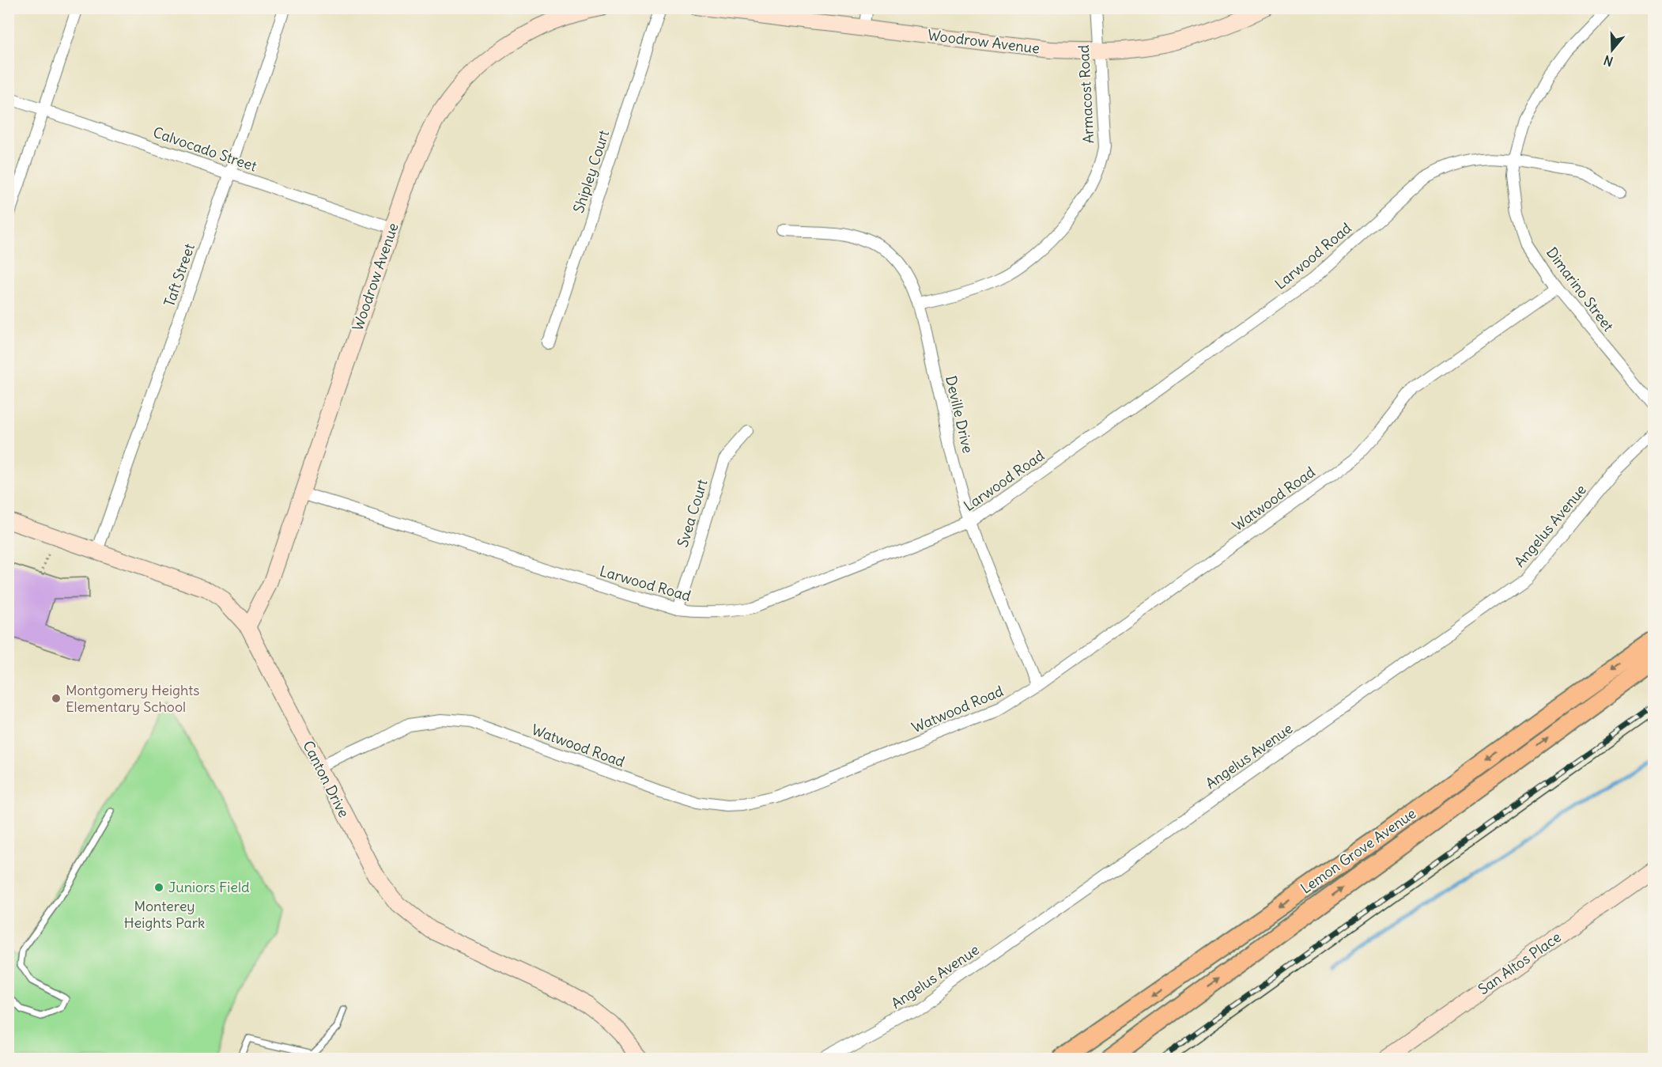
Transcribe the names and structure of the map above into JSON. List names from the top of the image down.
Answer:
{
  "streets": {
    "main road": ["Lemon Grove Avenue"],
    "street": [
      "Woodrow Avenue",
      "Armacost Road",
      "Calvocado Street",
      "Shipley Court",
      "Larwood Road",
      "Taft Street",
      "Dimarino Street",
      "Deville Drive",
      "Watwood Road",
      "Svea Court",
      "Angelus Avenue",
      "Canton Drive",
      "San Altos Place"
    ]
  },
  "crossings": [
    ["Woodrow Avenue", "Armacost Road"],
    ["Woodrow Avenue", "Calvocado Street"],
    ["Woodrow Avenue", "Larwood Road"],
    ["Woodrow Avenue", "Canton Drive"],
    ["Armacost Road", "Deville Drive"],
    ["Calvocado Street", "Taft Street"],
    ["Larwood Road", "Dimarino Street"],
    ["Larwood Road", "Deville Drive"],
    ["Larwood Road", "Svea Court"],
    ["Taft Street", "Canton Drive"],
    ["Dimarino Street", "Watwood Road"],
    ["Deville Drive", "Watwood Road"],
    ["Watwood Road", "Canton Drive"]
  ],
  "parks": ["Monterey Heights Park"],
  "places": ["Montgomery Heights Elementary School", "Juniors Field"],
  "north": "bottom"
}
